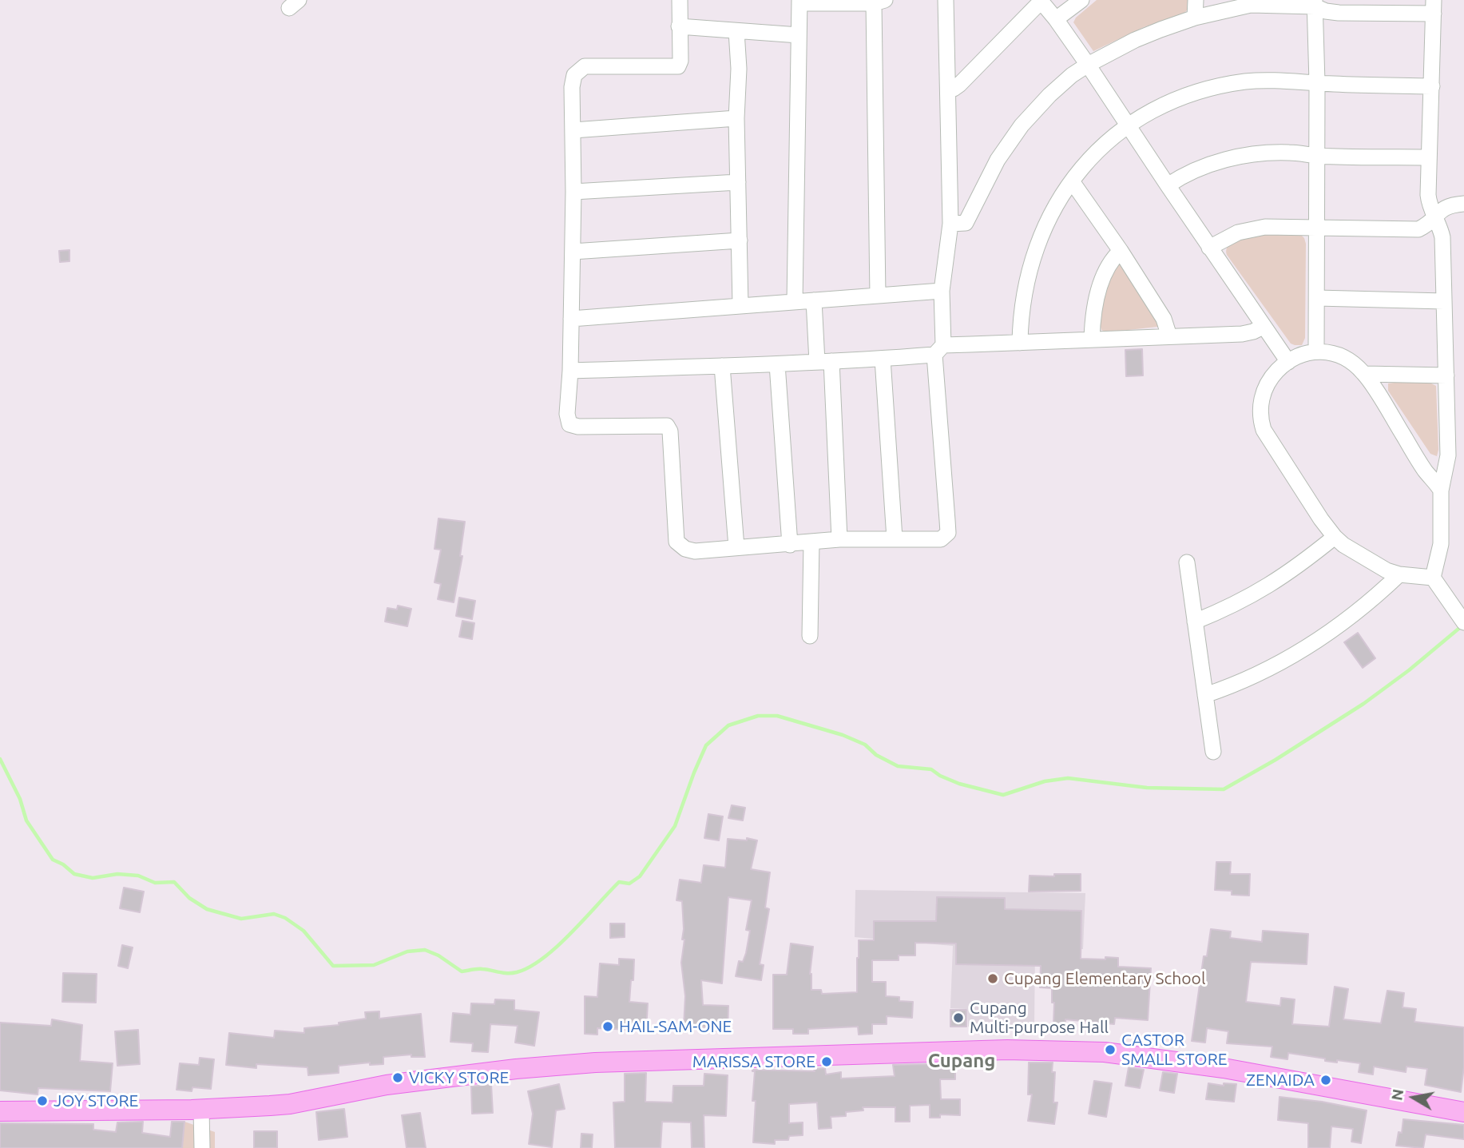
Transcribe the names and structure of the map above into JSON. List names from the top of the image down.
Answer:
{
  "districts": ["Cupang"],
  "places": [
    "Cupang Elementary School",
    "Cupang Multi-purpose Hall",
    "HAIL-SAM-ONE",
    "CASTOR SMALL STORE",
    "MARISSA STORE",
    "VICKY STORE",
    "ZENAIDA",
    "JOY STORE"
  ],
  "north": "left"
}
